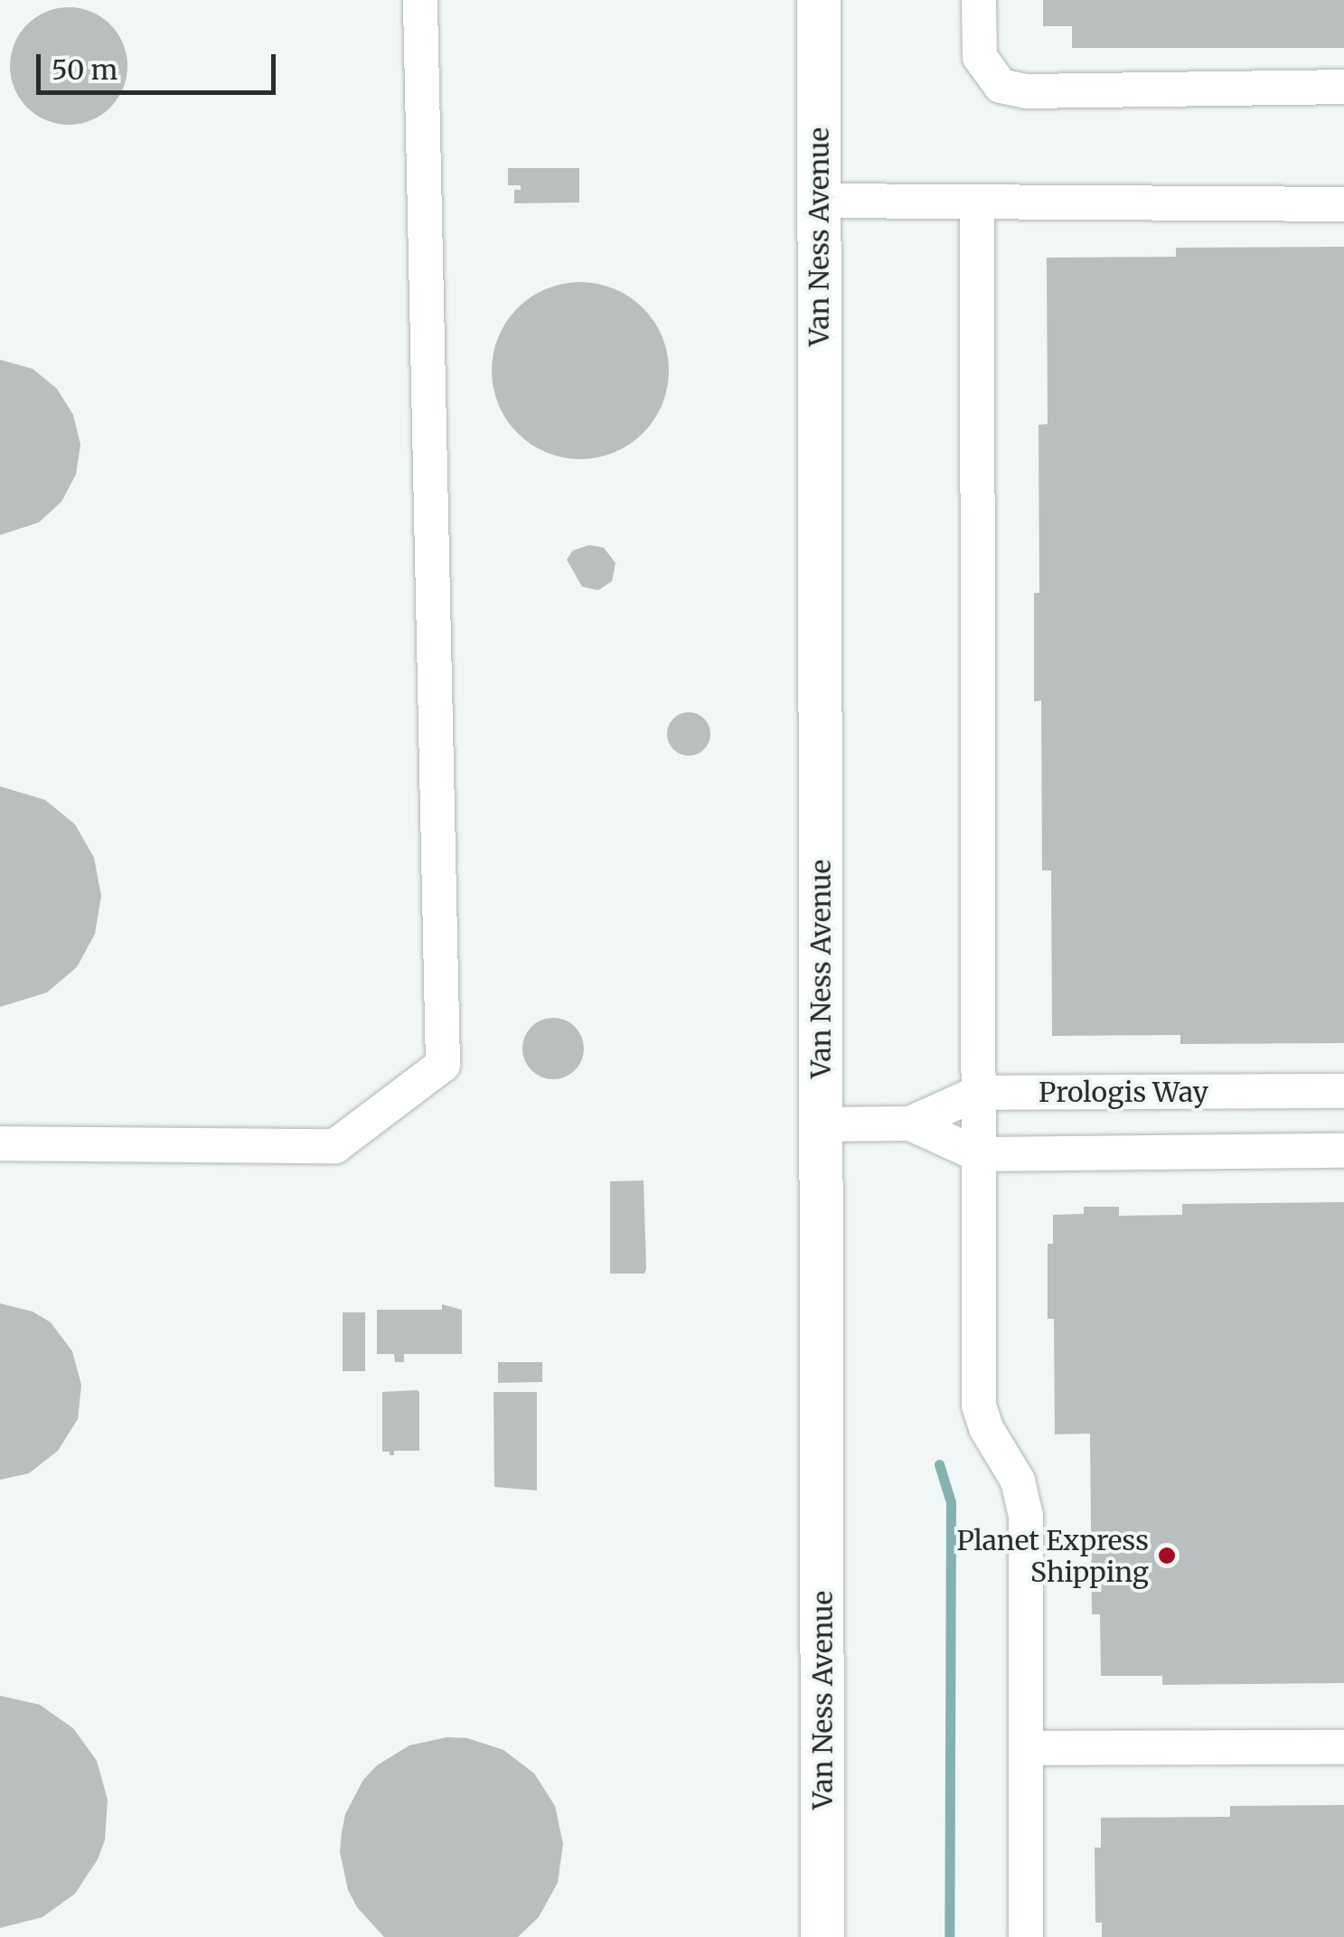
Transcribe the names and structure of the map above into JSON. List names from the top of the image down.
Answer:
{
  "streets": {
    "main road": ["Van Ness Avenue"],
    "street": ["Prologis Way"]
  },
  "crossings": [
    ["Van Ness Avenue", "Prologis Way"]
  ],
  "places": ["Planet Express Shipping"],
  "scale_bar": "50 m"
}
